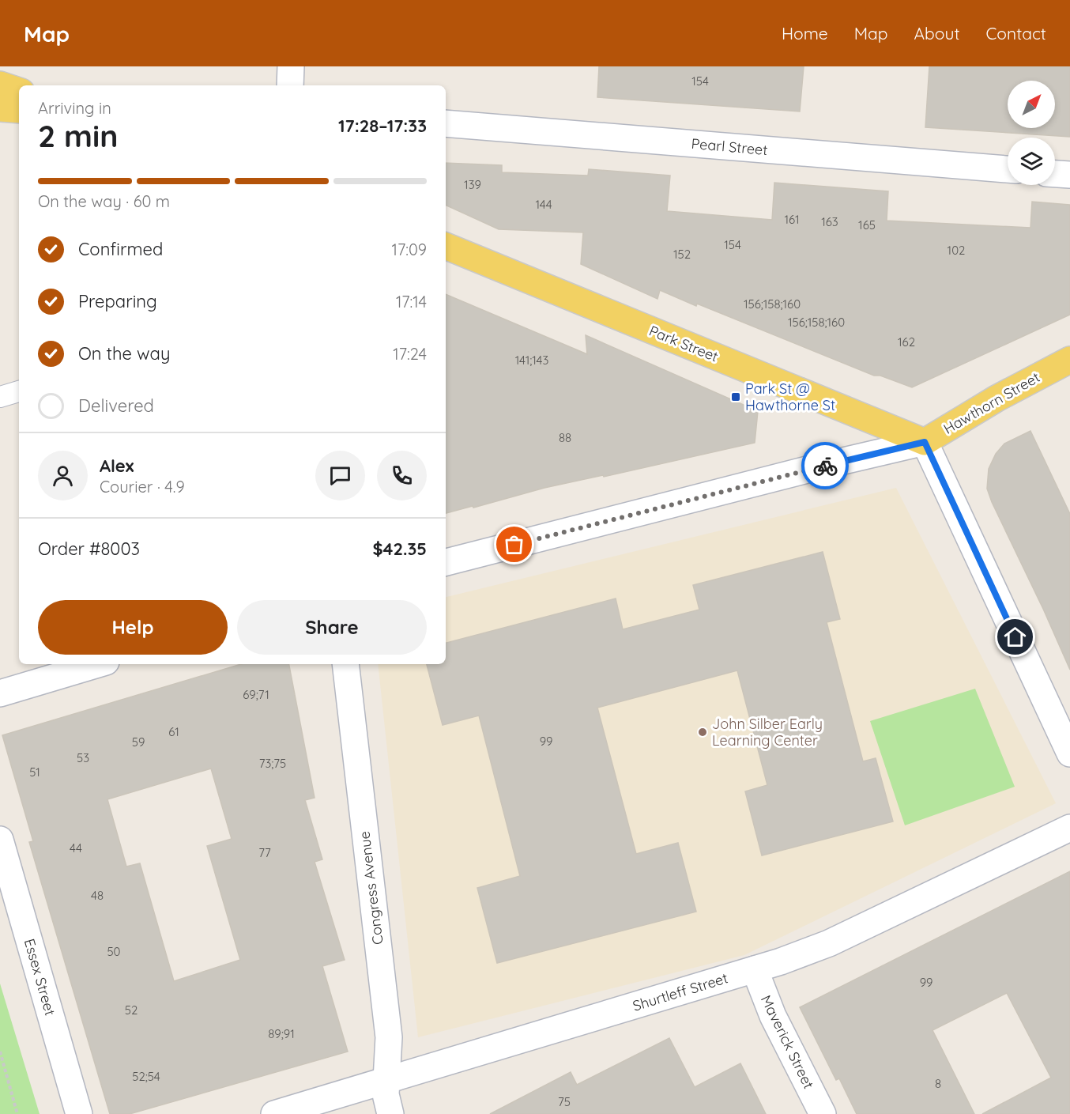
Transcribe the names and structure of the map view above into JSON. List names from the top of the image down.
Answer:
{
  "streets": {
    "main road": ["Park Street", "Hawthorn Street"],
    "street": [
      "Pearl Street",
      "Congress Avenue",
      "Essex Street",
      "Shurtleff Street",
      "Maverick Street"
    ]
  },
  "crossings": [
    ["Park Street", "Hawthorn Street"],
    ["Congress Avenue", "Shurtleff Street"],
    ["Shurtleff Street", "Maverick Street"]
  ],
  "places": {
    "transit": ["Park St @ Hawthorne St"],
    "other": ["John Silber Early Learning Center"]
  },
  "house_numbers": [
    "154",
    "139",
    "144",
    "161",
    "163",
    "165",
    "154",
    "102",
    "152",
    "156;158;160",
    "156;158;160",
    "162",
    "141;143",
    "88",
    "69;71",
    "61",
    "99",
    "59",
    "53",
    "73;75",
    "51",
    "44",
    "77",
    "48",
    "50",
    "99",
    "52",
    "89;91",
    "52;54",
    "8",
    "75"
  ],
  "north": "top right",
  "page": {
    "header": "Map",
    "nav": [
      "Home",
      "Map",
      "About",
      "Contact"
    ],
    "heading": ["2 min", "Arriving in", "17:28–17:33"],
    "panel": [
      "Alex",
      "Courier · 4.9",
      "Order #8003",
      "$42.35"
    ],
    "bar": "On the way · 60 m",
    "list": [
      ["Confirmed", "17:09"],
      ["Preparing", "17:14"],
      ["On the way", "17:24"],
      "Delivered"
    ],
    "buttons": ["Help", "Share"]
  }
}
